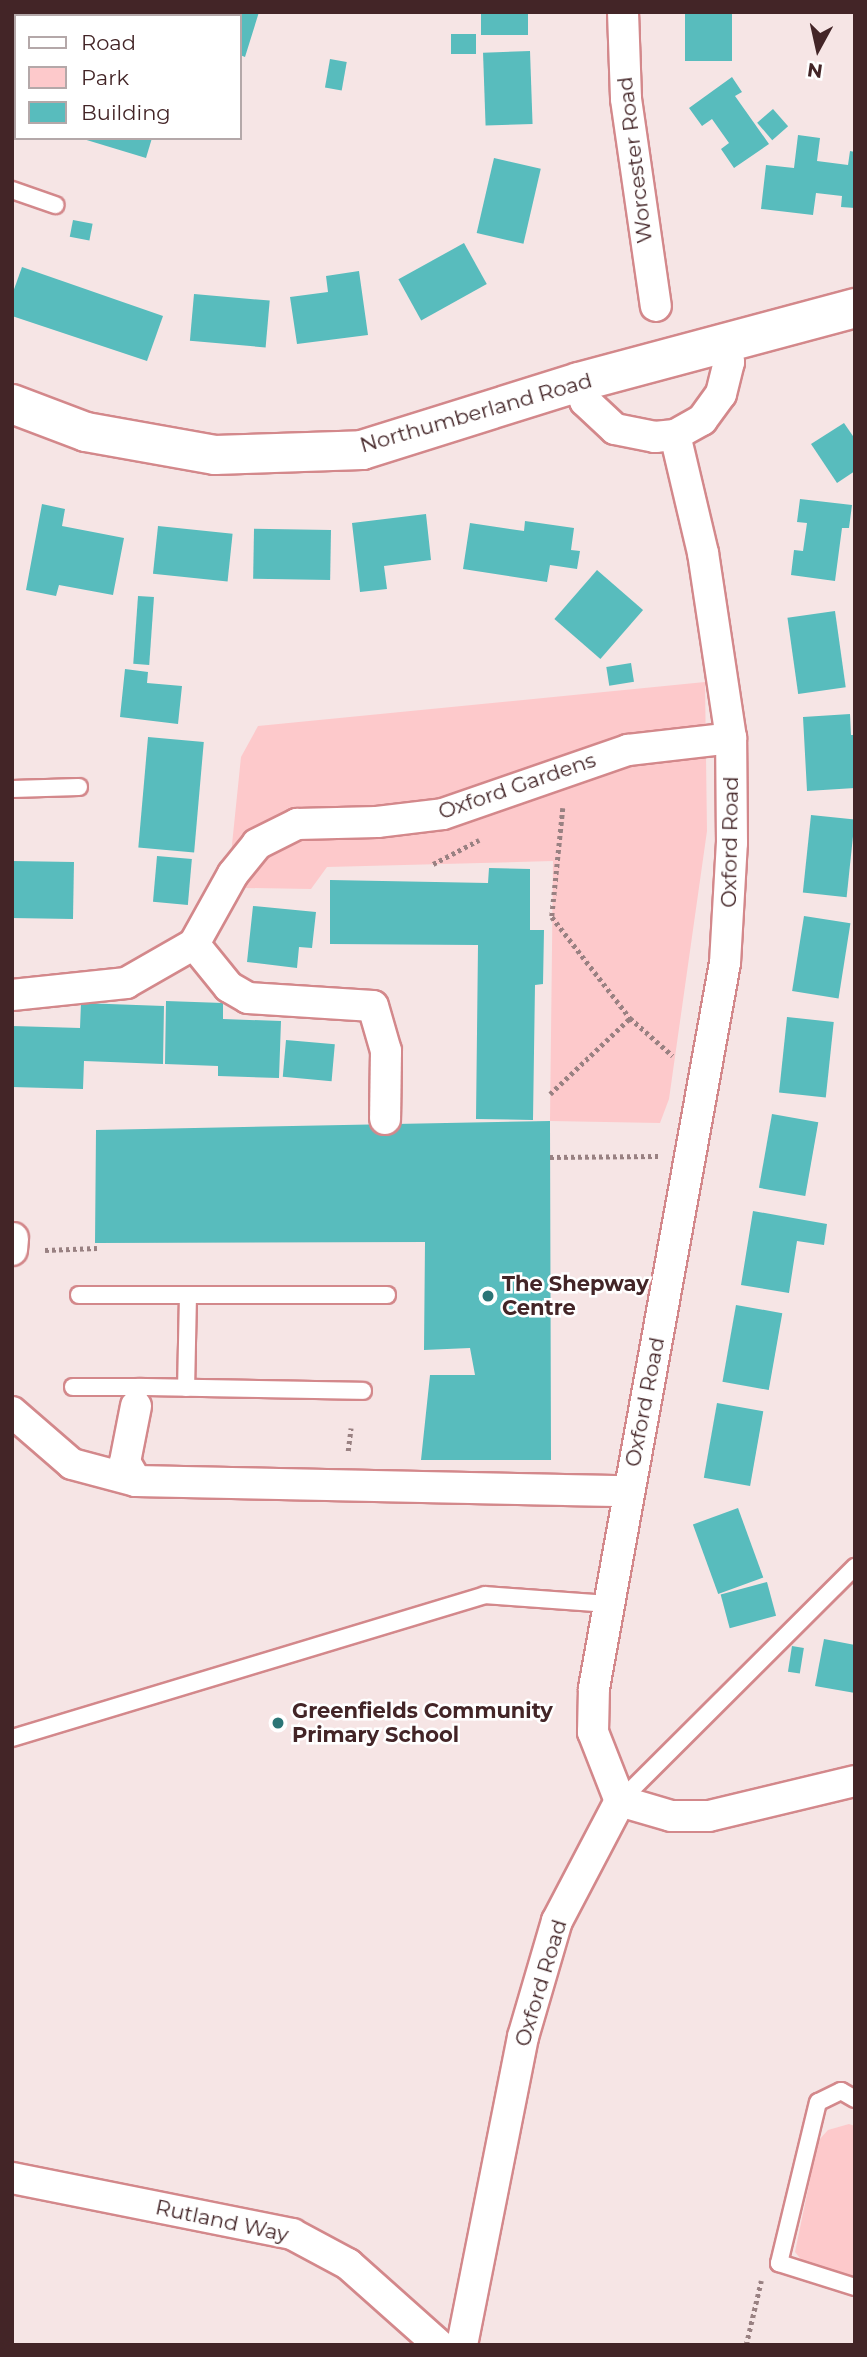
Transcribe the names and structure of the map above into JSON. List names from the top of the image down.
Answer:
{
  "streets": {
    "street": [
      "Worcester Road",
      "Northumberland Road",
      "Oxford Gardens",
      "Oxford Road",
      "Rutland Way"
    ]
  },
  "crossings": [
    ["Oxford Gardens", "Oxford Road"]
  ],
  "places": ["The Shepway Centre", "Greenfields Community Primary School"],
  "legend": ["Road", "Park", "Building"],
  "north": "bottom"
}
